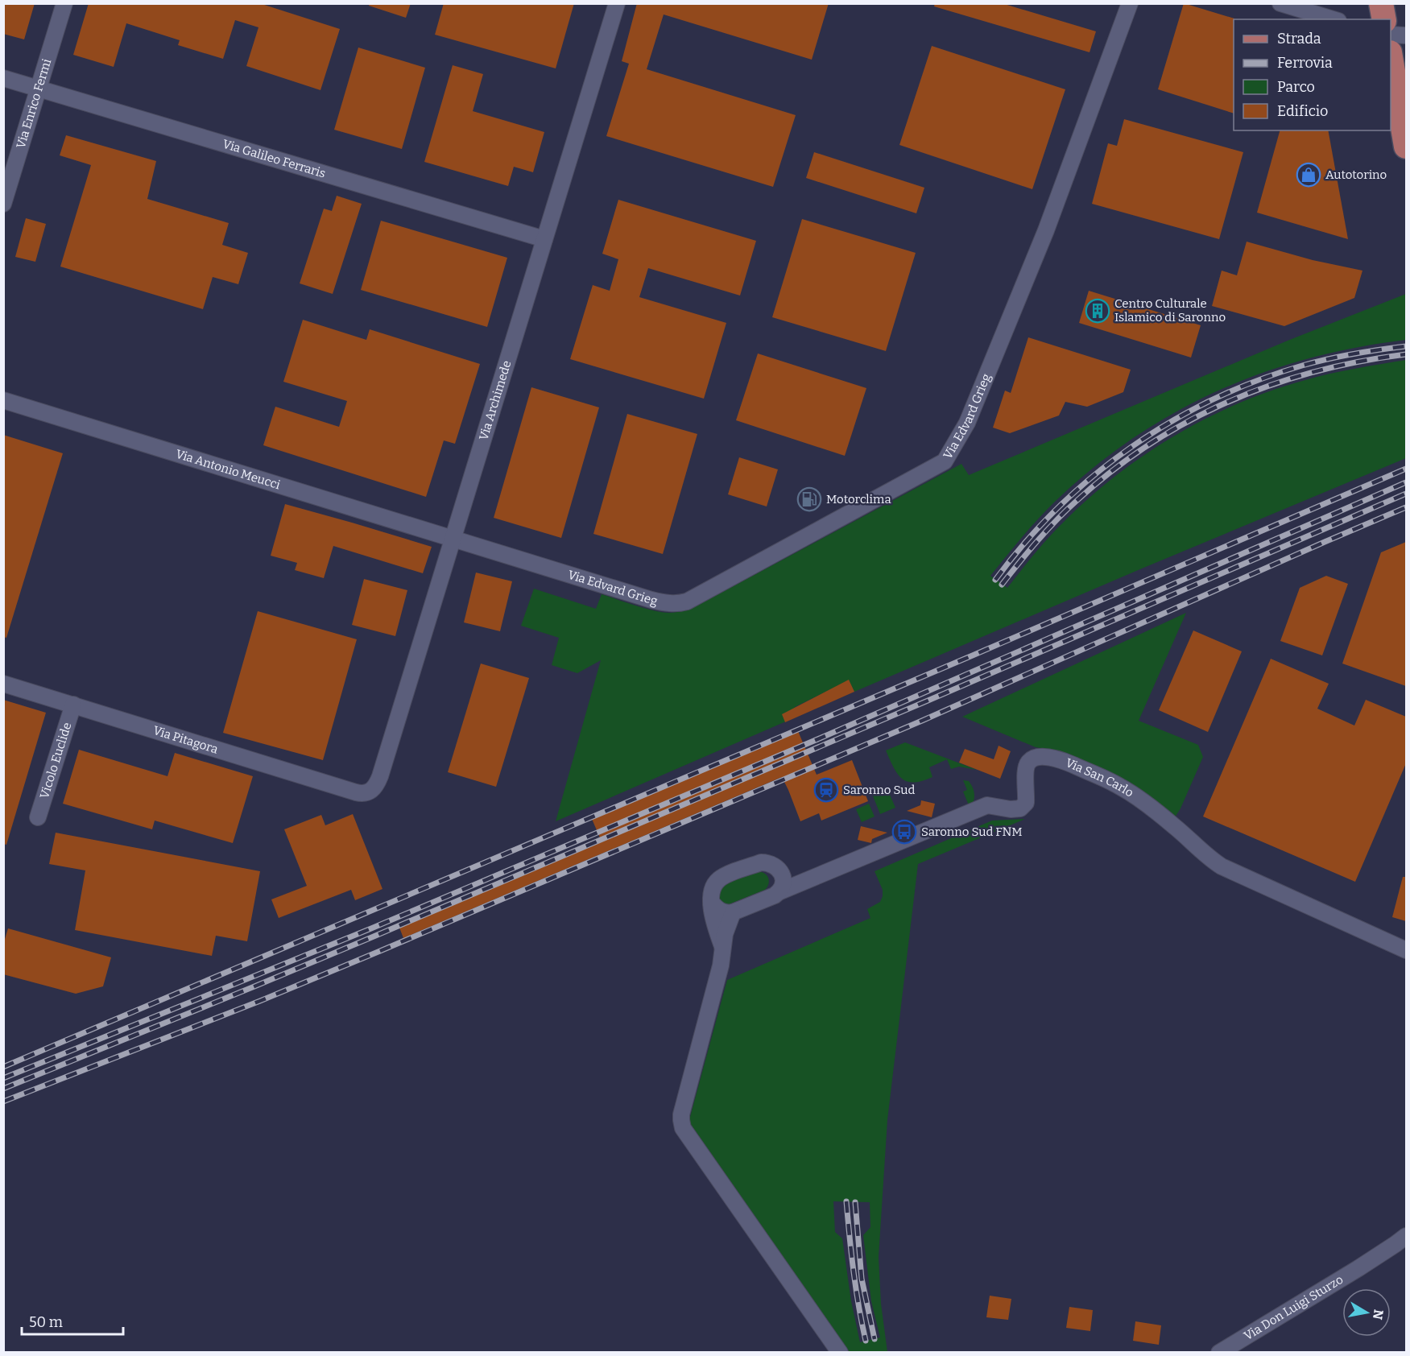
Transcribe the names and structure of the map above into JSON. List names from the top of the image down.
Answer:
{
  "streets": {
    "street": [
      "Via Enrico Fermi",
      "Via Galileo Ferraris",
      "Via Archimede",
      "Via Edvard Grieg",
      "Via Antonio Meucci",
      "Via Pitagora",
      "Vicolo Euclide",
      "Via San Carlo",
      "Via Don Luigi Sturzo"
    ]
  },
  "crossings": [
    ["Via Enrico Fermi", "Via Galileo Ferraris"],
    ["Via Galileo Ferraris", "Via Archimede"],
    ["Via Archimede", "Via Edvard Grieg"],
    ["Via Archimede", "Via Antonio Meucci"],
    ["Via Archimede", "Via Pitagora"],
    ["Via Edvard Grieg", "Via Antonio Meucci"],
    ["Via Pitagora", "Vicolo Euclide"]
  ],
  "places": {
    "shop": ["Autotorino"],
    "building": ["Centro Culturale Islamico di Saronno"],
    "fuel station": ["Motorclima"],
    "station": ["Saronno Sud"],
    "bus stop": ["Saronno Sud FNM"]
  },
  "legend": [
    "Strada",
    "Ferrovia",
    "Parco",
    "Edificio"
  ],
  "scale_bar": "50 m",
  "north": "right"
}
